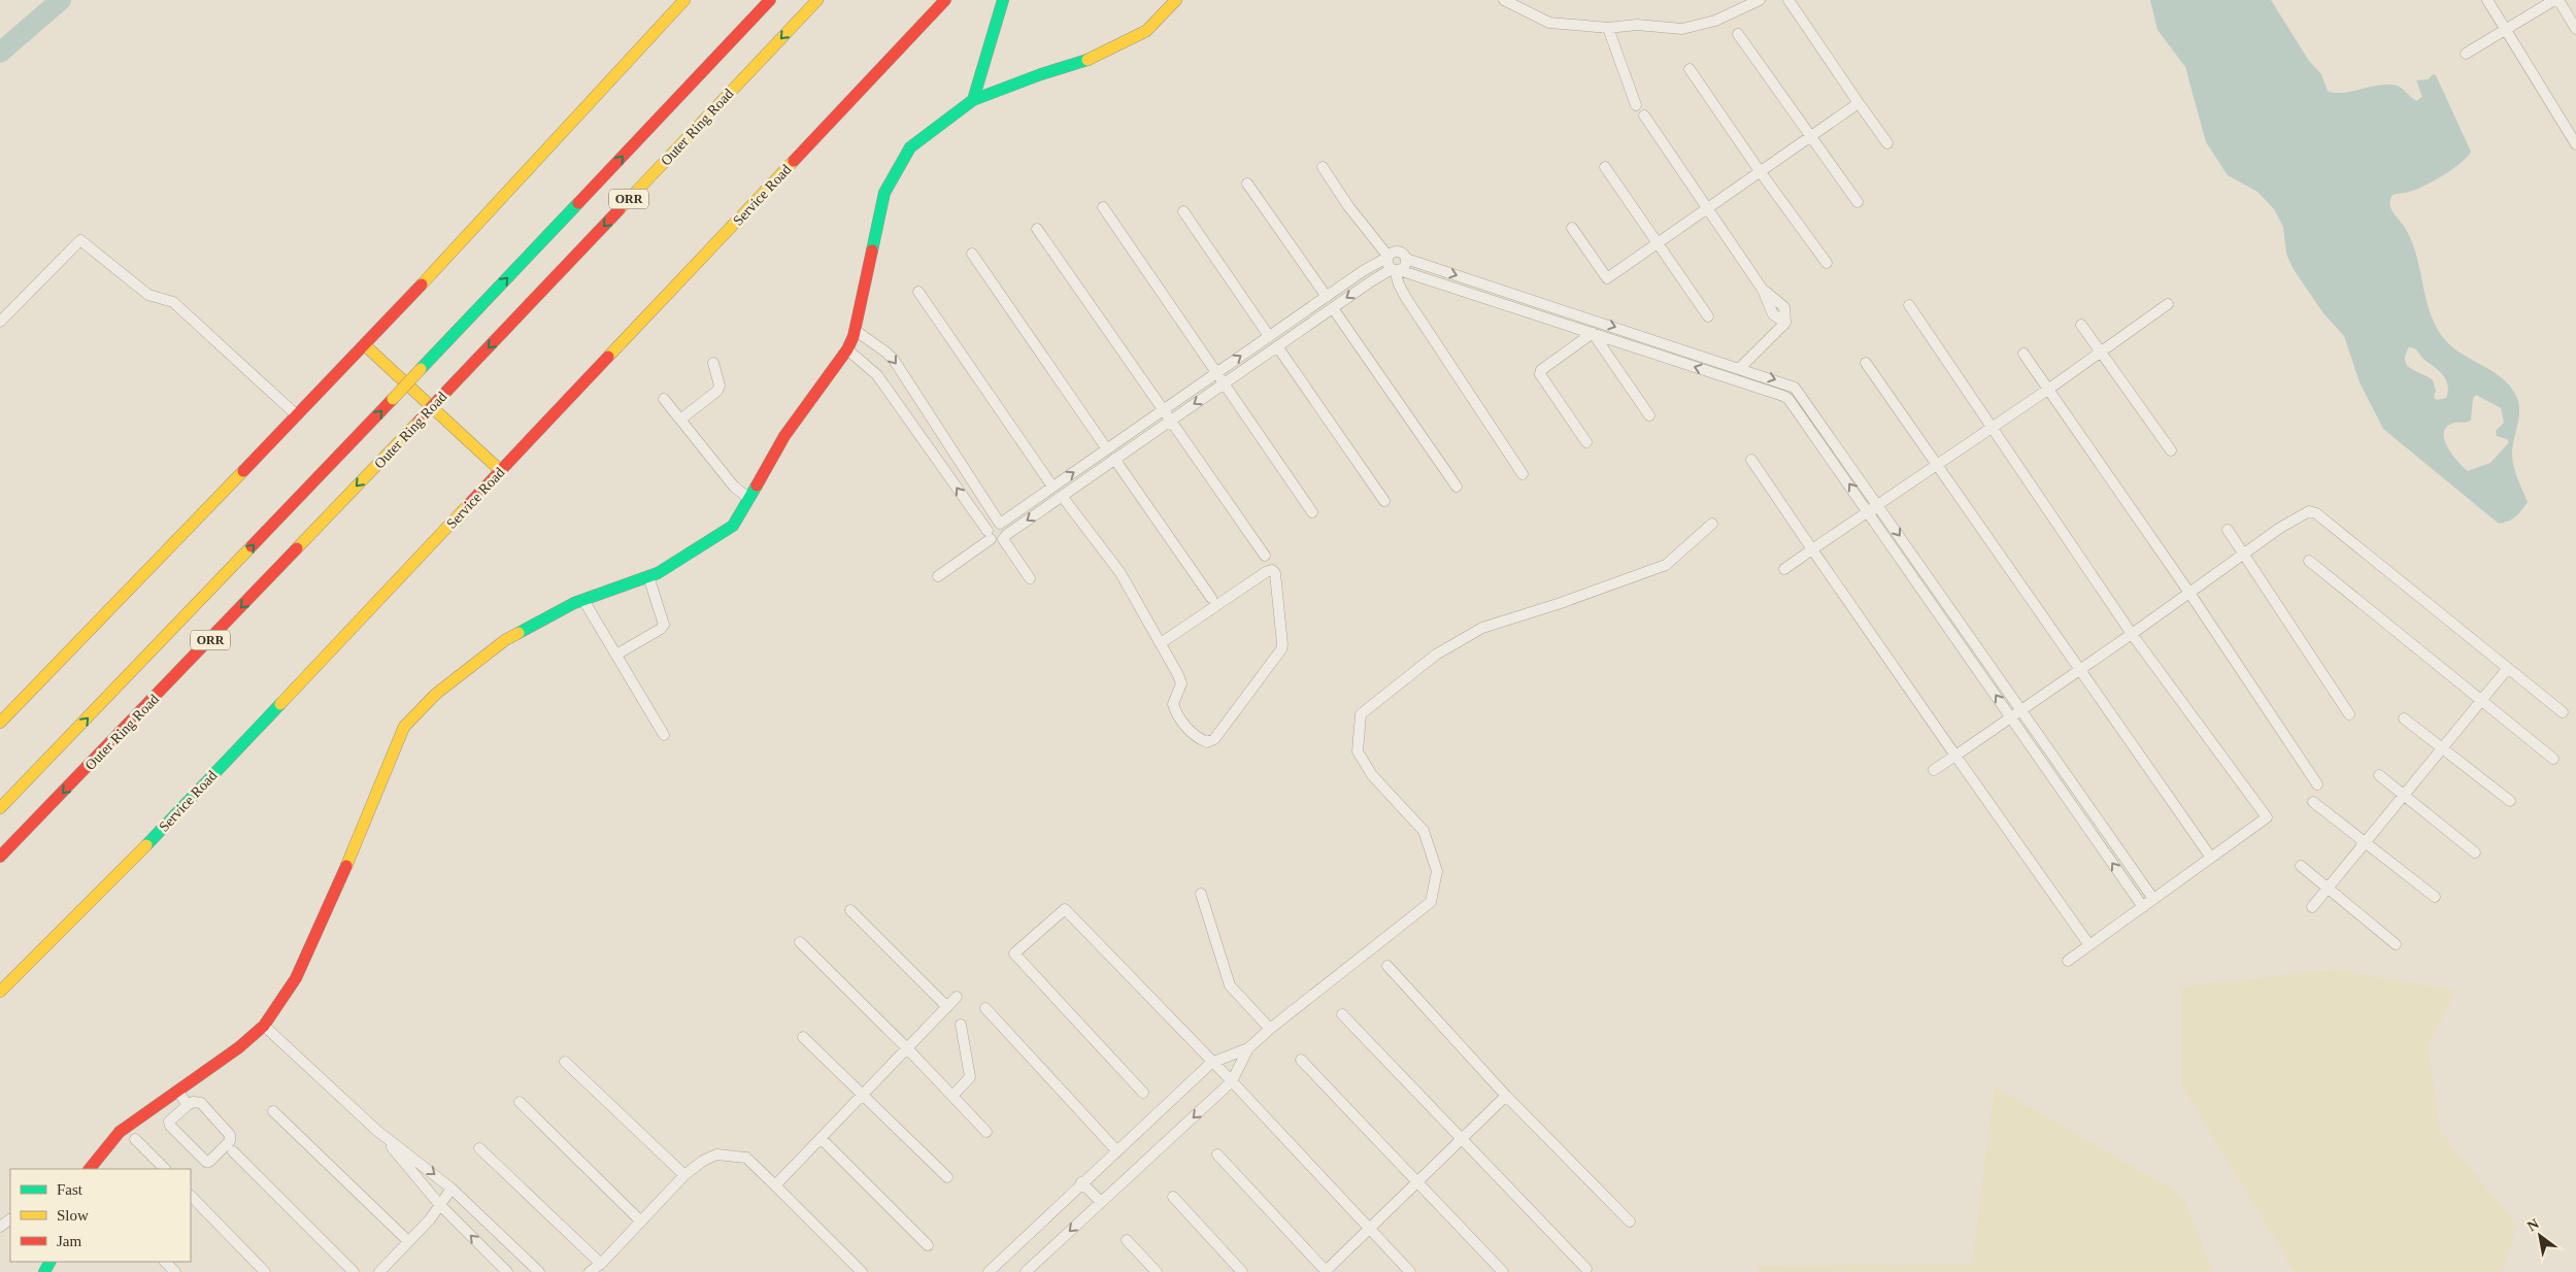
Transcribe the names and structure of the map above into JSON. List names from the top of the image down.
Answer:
{
  "streets": {
    "main road": ["Outer Ring Road", "Service Road", "ORR"]
  },
  "legend": ["Fast", "Slow", "Jam"],
  "north": "top left"
}
